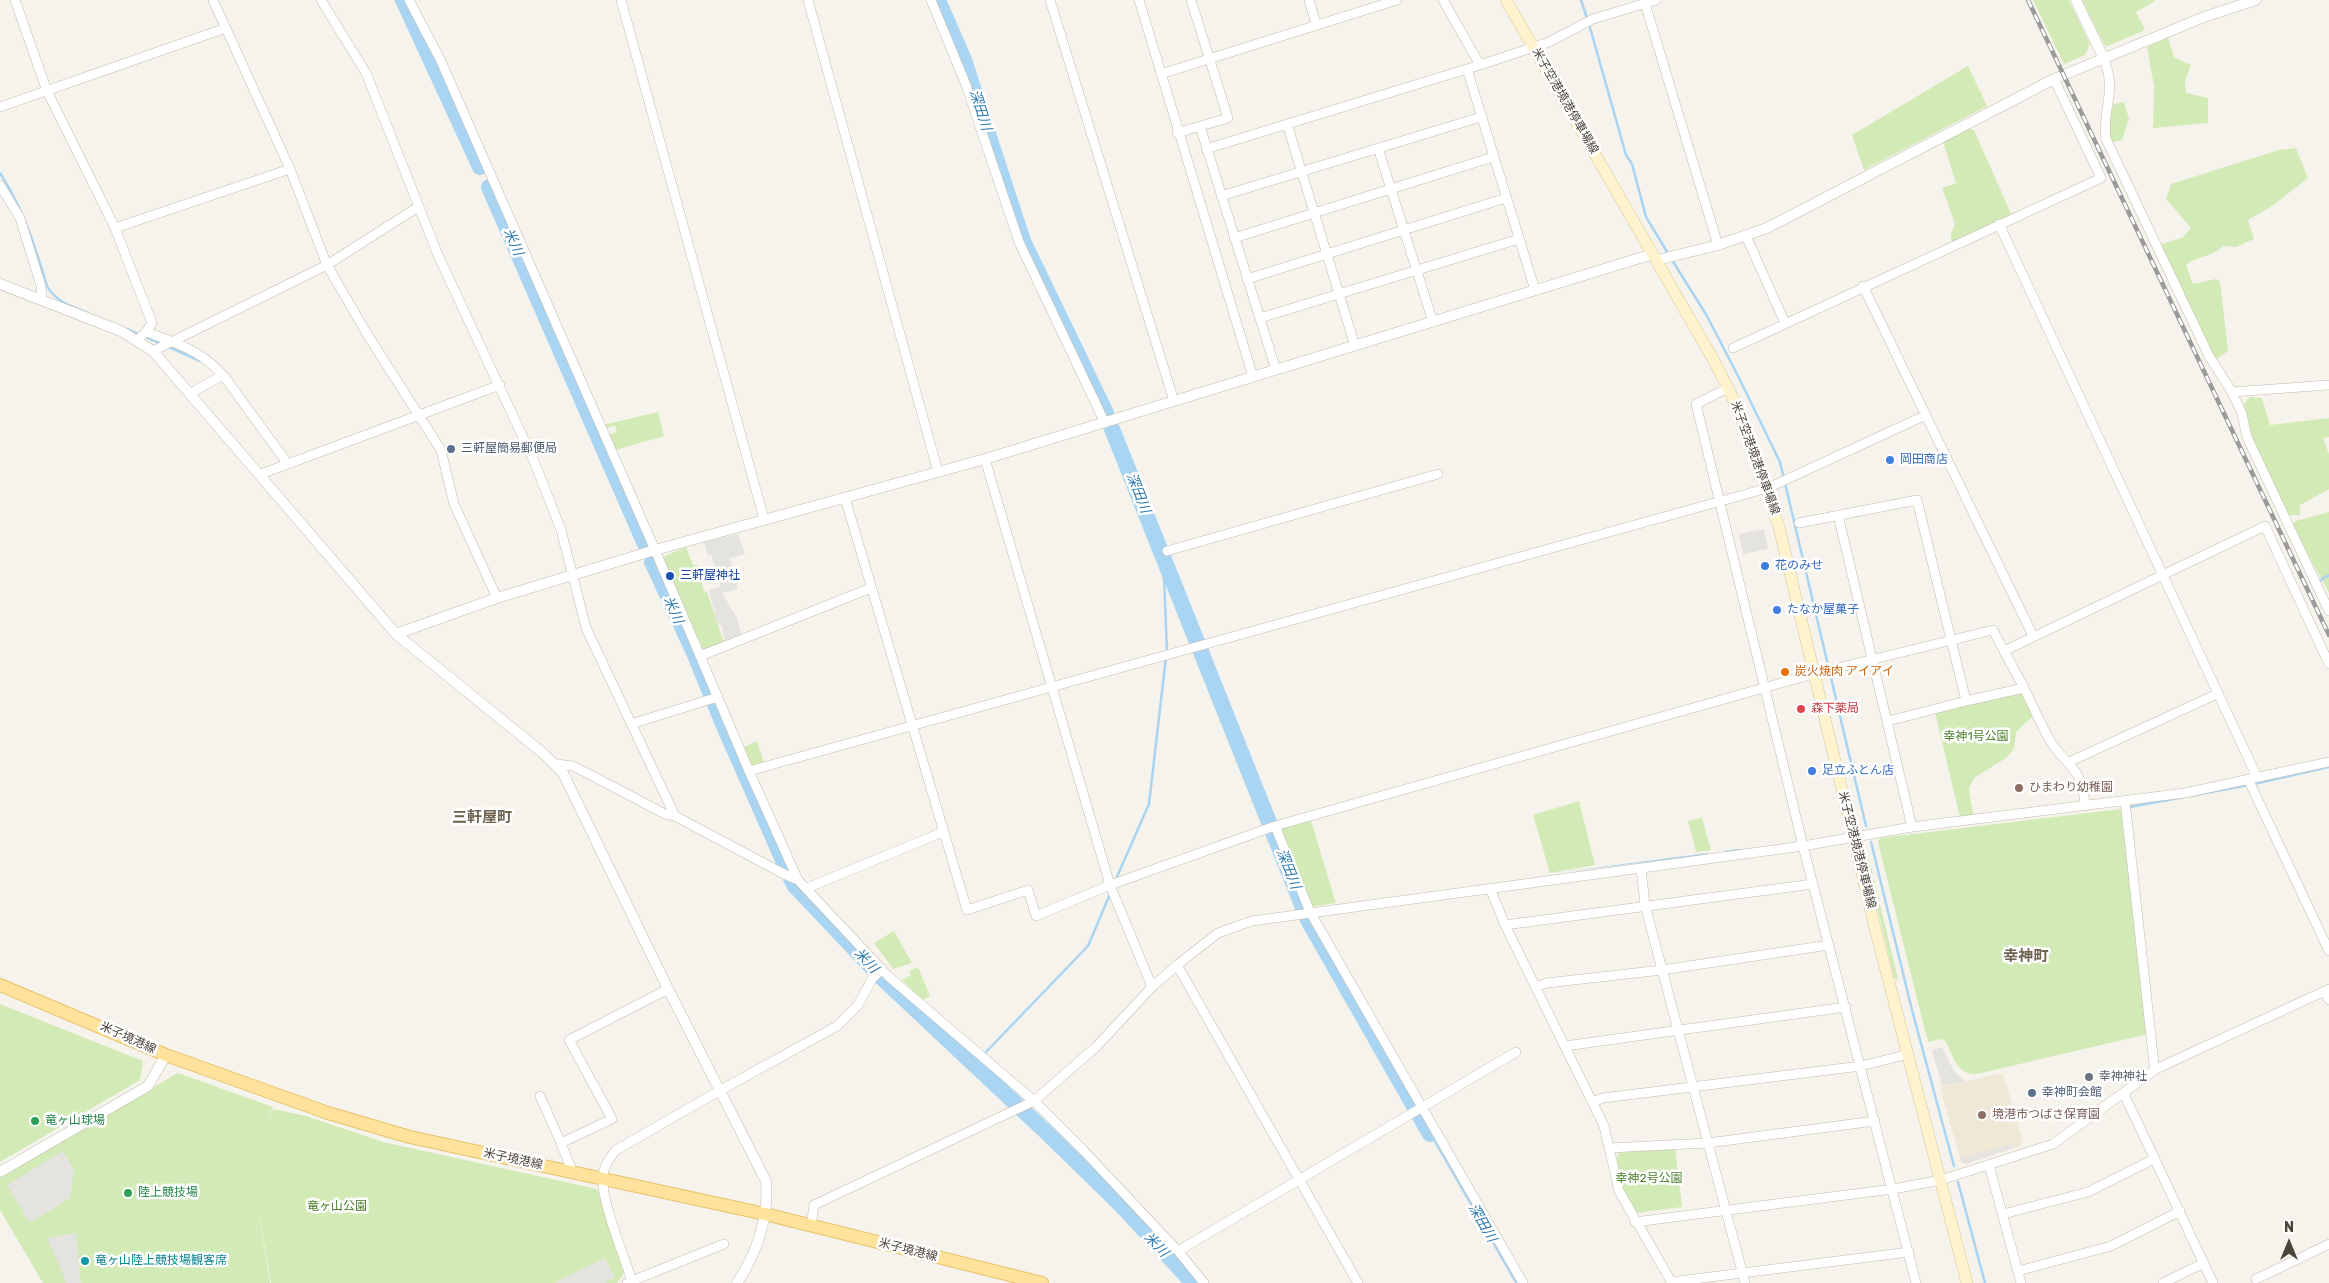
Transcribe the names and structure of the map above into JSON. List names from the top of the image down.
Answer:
{
  "streets": {
    "main road": ["米子空港境港停車場線", "米子境港線"]
  },
  "districts": ["三軒屋町", "幸神町"],
  "water": ["深田川", "米川"],
  "parks": ["幸神1号公園", "幸神2号公園", "竜ヶ山公園"],
  "places": [
    "三軒屋簡易郵便局",
    "岡田商店",
    "花のみせ",
    "三軒屋神社",
    "たなか屋菓子",
    "炭火焼肉 アイアイ",
    "森下薬局",
    "足立ふとん店",
    "ひまわり幼稚園",
    "幸神神社",
    "幸神町会館",
    "境港市つばさ保育園",
    "竜ヶ山球場",
    "陸上競技場",
    "竜ヶ山陸上競技場観客席"
  ],
  "north": "top"
}
